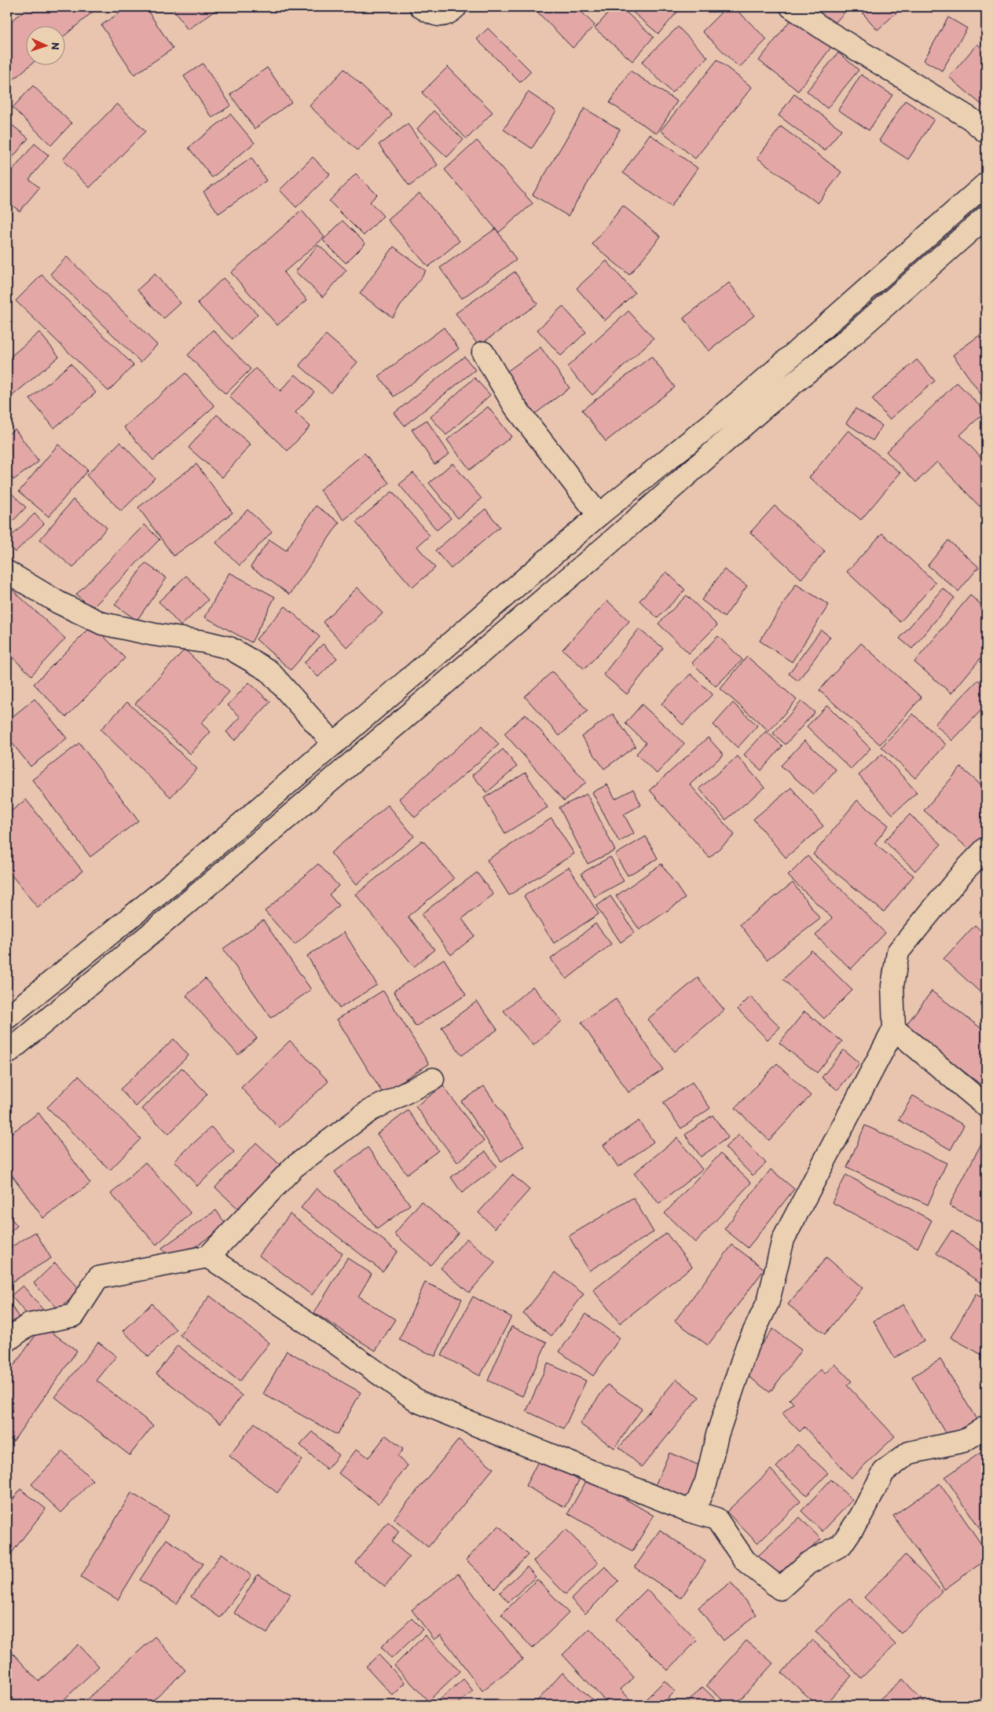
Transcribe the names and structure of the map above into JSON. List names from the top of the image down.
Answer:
{
  "north": "right"
}
